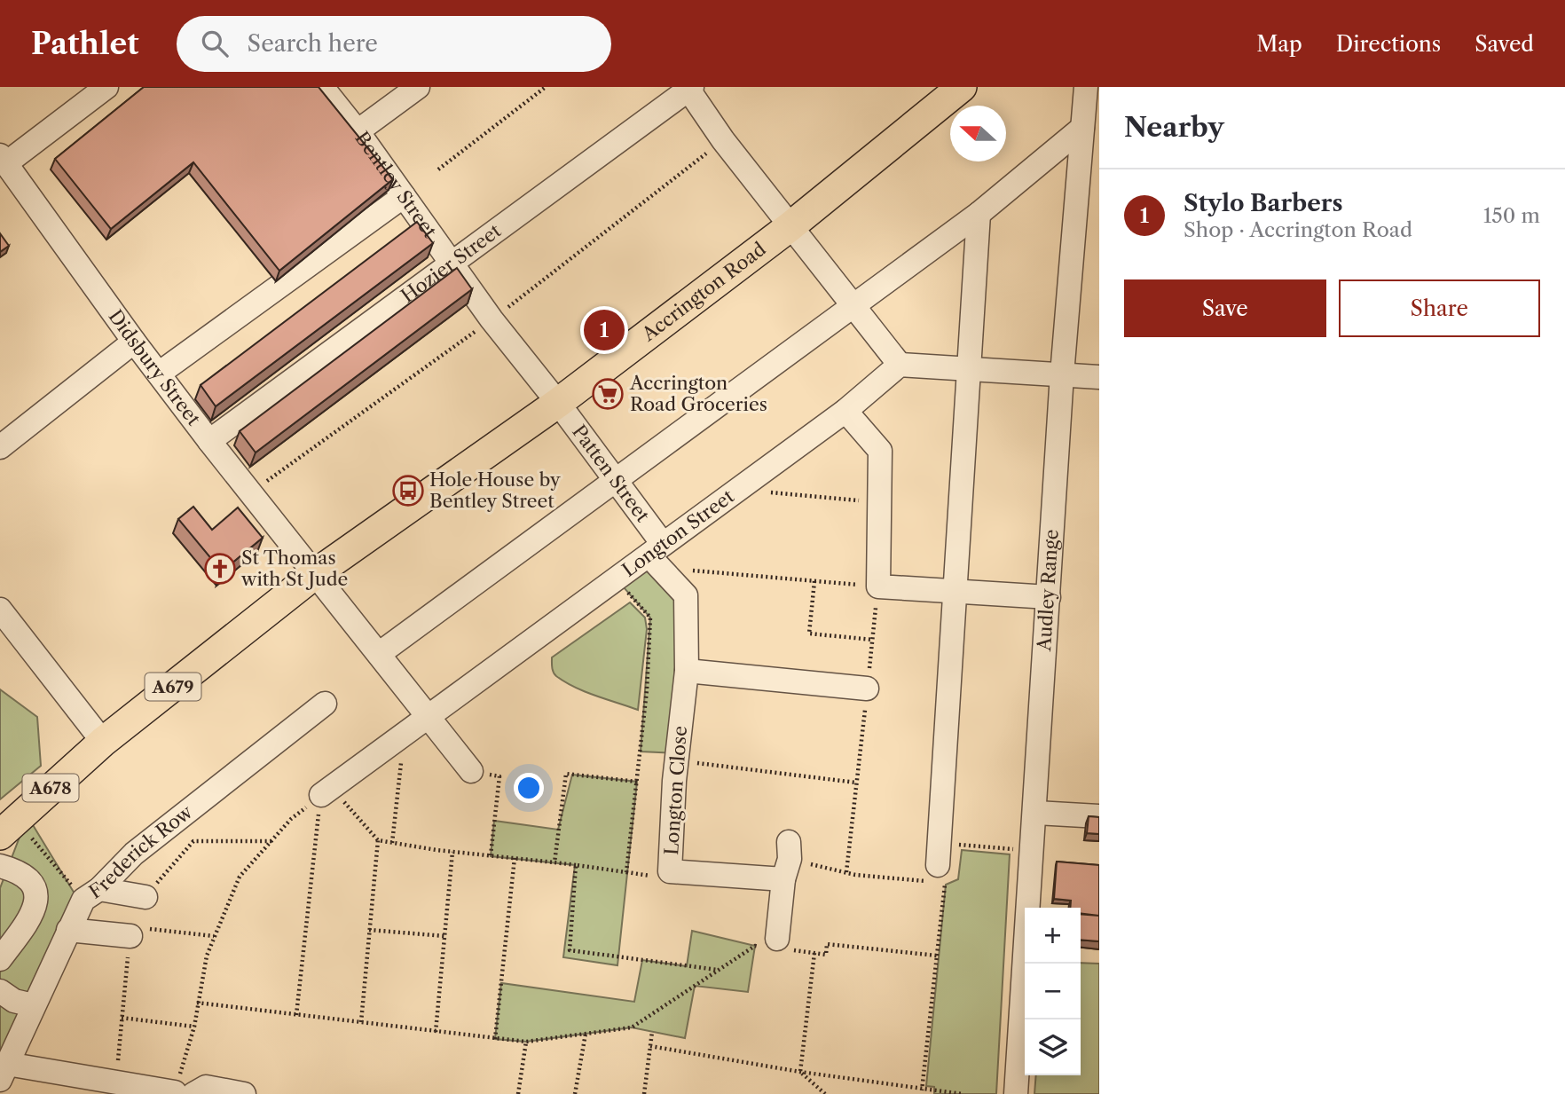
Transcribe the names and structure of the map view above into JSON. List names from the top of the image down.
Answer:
{
  "streets": {
    "main road": ["Accrington Road", "A679", "A678"],
    "street": [
      "Bentley Street",
      "Hozier Street",
      "Didsbury Street",
      "Patten Street",
      "Longton Street",
      "Audley Range",
      "Longton Close",
      "Frederick Row"
    ]
  },
  "crossings": [
    ["Bentley Street", "Hozier Street"],
    ["Bentley Street", "Accrington Road"],
    ["Bentley Street", "Patten Street"],
    ["Hozier Street", "Didsbury Street"],
    ["Accrington Road", "Didsbury Street"],
    ["Accrington Road", "Patten Street"],
    ["Didsbury Street", "Longton Street"],
    ["Patten Street", "Longton Street"],
    ["Patten Street", "Longton Close"],
    ["Longton Street", "Longton Close"]
  ],
  "places": {
    "supermarket": ["Accrington Road Groceries"],
    "bus stop": ["Hole House by Bentley Street"],
    "church": ["St Thomas with St Jude"]
  },
  "north": "left",
  "page": {
    "header": "Pathlet",
    "search": "Search here",
    "nav": ["Map", "Directions", "Saved"],
    "heading": "Nearby",
    "list": [
      {
        "mark": "1",
        "name": "Stylo Barbers",
        "note": "Shop · Accrington Road",
        "value": "150 m"
      }
    ],
    "buttons": ["Save", "Share"],
    "pins": "1",
    "map_buttons": ["+", "−"]
  }
}
